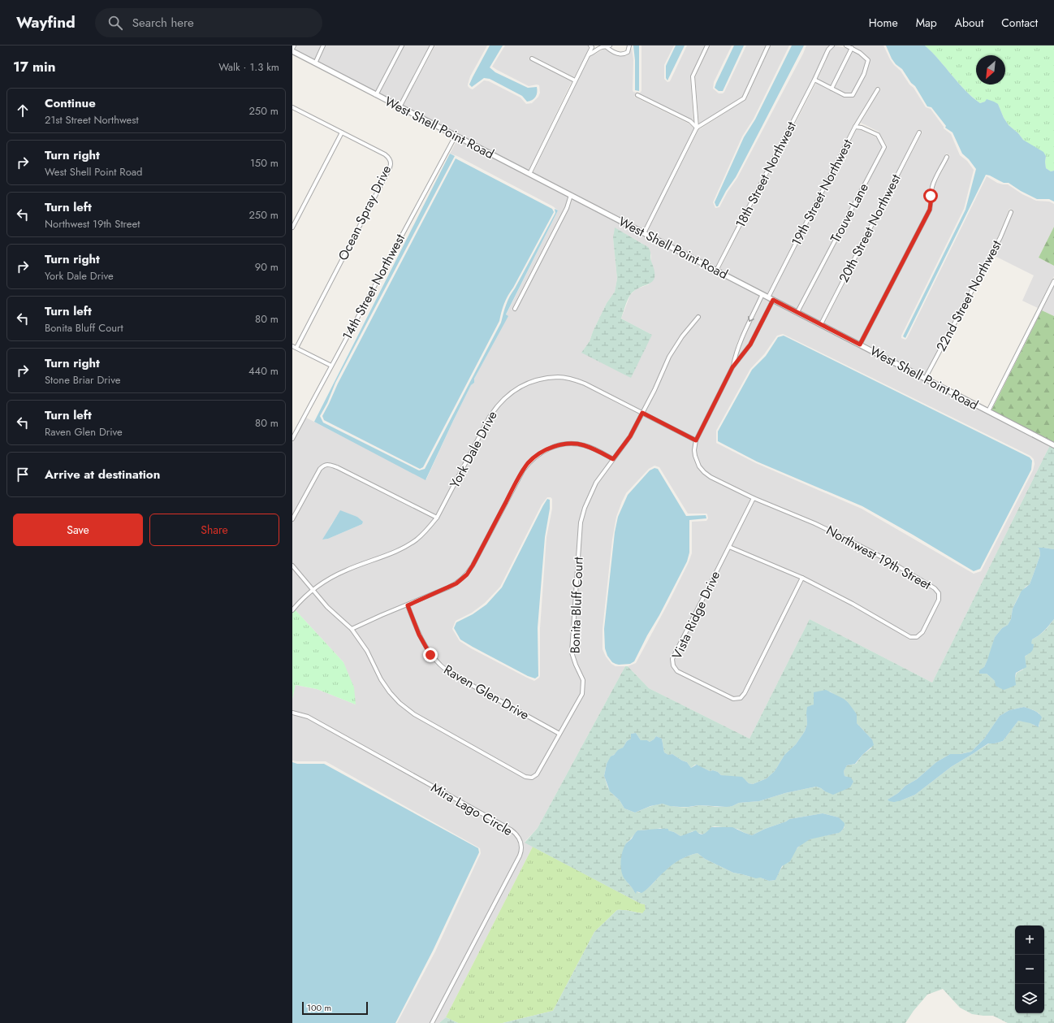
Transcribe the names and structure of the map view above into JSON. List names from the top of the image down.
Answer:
{
  "streets": {
    "street": [
      "West Shell Point Road",
      "18th Street Northwest",
      "19th Street Northwest",
      "Ocean Spray Drive",
      "Trouve Lane",
      "20th Street Northwest",
      "14th Street Northwest",
      "22nd Street Northwest",
      "York Dale Drive",
      "Northwest 19th Street",
      "Bonita Bluff Court",
      "Vista Ridge Drive",
      "Raven Glen Drive",
      "Mira Lago Circle"
    ]
  },
  "crossings": [
    ["West Shell Point Road", "18th Street Northwest"],
    ["West Shell Point Road", "19th Street Northwest"],
    ["West Shell Point Road", "Trouve Lane"],
    ["West Shell Point Road", "20th Street Northwest"],
    ["West Shell Point Road", "14th Street Northwest"],
    ["West Shell Point Road", "22nd Street Northwest"],
    ["West Shell Point Road", "Northwest 19th Street"],
    ["19th Street Northwest", "Trouve Lane"],
    ["19th Street Northwest", "Northwest 19th Street"],
    ["York Dale Drive", "Northwest 19th Street"],
    ["York Dale Drive", "Bonita Bluff Court"],
    ["Northwest 19th Street", "Vista Ridge Drive"],
    ["Bonita Bluff Court", "Raven Glen Drive"]
  ],
  "scale_bar": "100 m",
  "north": "bottom left",
  "page": {
    "header": "Wayfind",
    "search": "Search here",
    "nav": [
      "Home",
      "Map",
      "About",
      "Contact"
    ],
    "heading": ["17 min", "Walk · 1.3 km"],
    "list": [
      ["Continue", "21st Street Northwest", "250 m"],
      ["Turn right", "West Shell Point Road", "150 m"],
      ["Turn left", "Northwest 19th Street", "250 m"],
      ["Turn right", "York Dale Drive", "90 m"],
      ["Turn left", "Bonita Bluff Court", "80 m"],
      ["Turn right", "Stone Briar Drive", "440 m"],
      ["Turn left", "Raven Glen Drive", "80 m"],
      "Arrive at destination"
    ],
    "buttons": ["Save", "Share"],
    "map_buttons": ["+", "−"],
    "scale": "100 m"
  }
}
